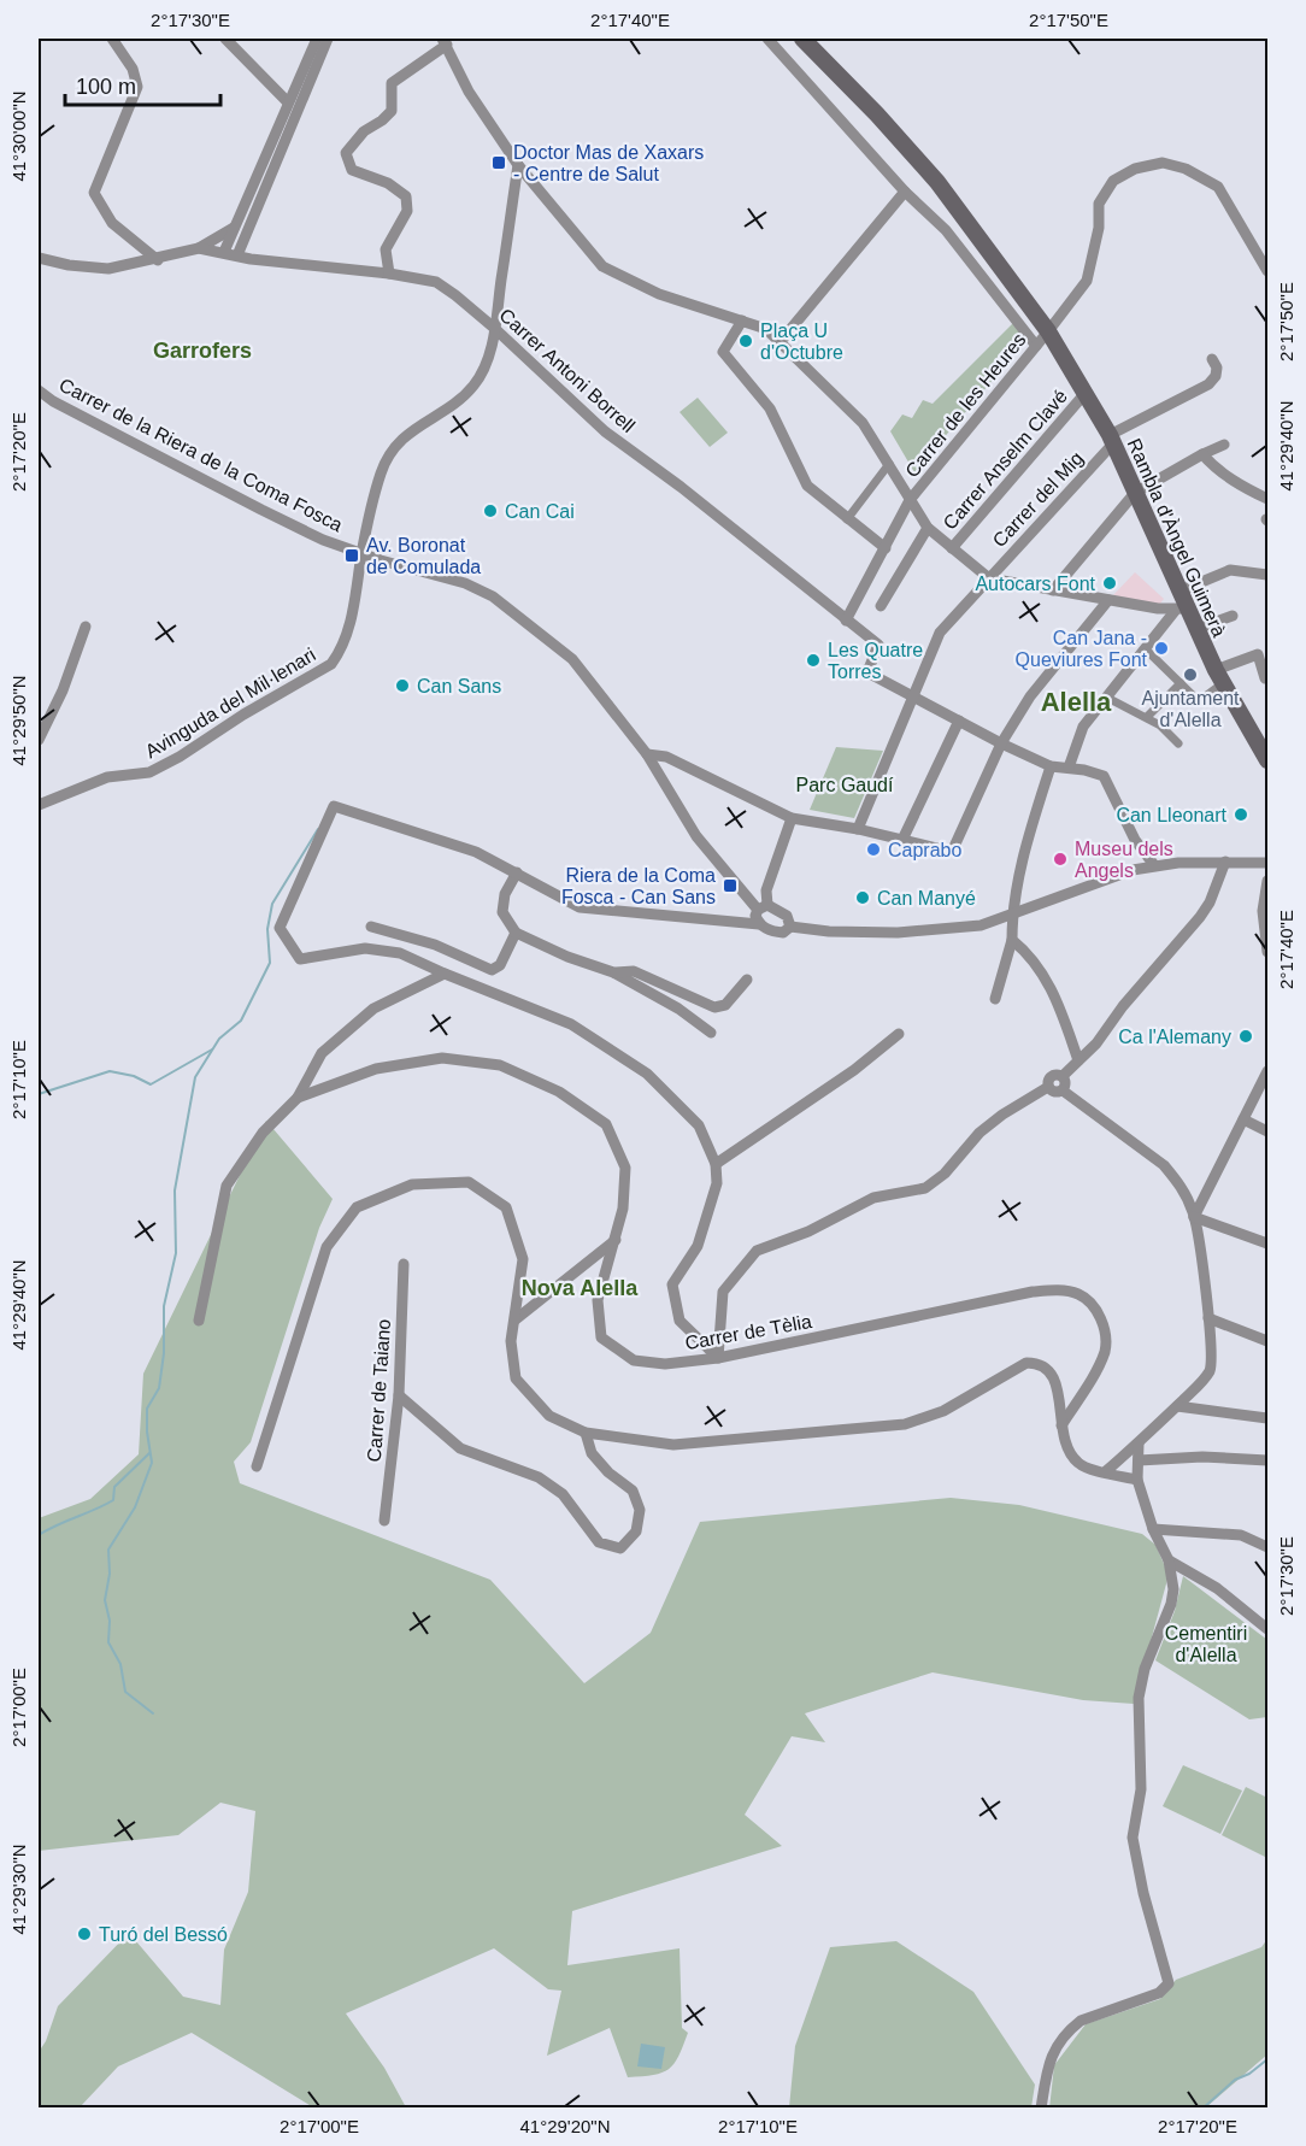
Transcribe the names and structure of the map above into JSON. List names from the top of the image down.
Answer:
{
  "streets": {
    "main road": ["Rambla d'Àngel Guimerà"],
    "street": [
      "Carrer Antoni Borrell",
      "Carrer de les Heures",
      "Carrer de la Riera de la Coma Fosca",
      "Carrer Anselm Clavé",
      "Carrer del Mig",
      "Avinguda del Mil·lenari",
      "Carrer de Tèlia",
      "Carrer de Taiano"
    ]
  },
  "crossings": [
    ["Carrer Antoni Borrell", "Carrer de les Heures"],
    ["Carrer Antoni Borrell", "Carrer del Mig"],
    ["Carrer Antoni Borrell", "Avinguda del Mil·lenari"],
    ["Carrer de les Heures", "Rambla d'Àngel Guimerà"],
    ["Carrer de la Riera de la Coma Fosca", "Avinguda del Mil·lenari"],
    ["Carrer Anselm Clavé", "Rambla d'Àngel Guimerà"],
    ["Carrer del Mig", "Rambla d'Àngel Guimerà"]
  ],
  "districts": ["Garrofers", "Alella", "Nova Alella"],
  "parks": ["Parc Gaudí", "Cementiri d'Alella"],
  "places": {
    "transit": ["Doctor Mas de Xaxars - Centre de Salut", "Av. Boronat de Comulada", "Riera de la Coma Fosca - Can Sans"],
    "other": [
      "Plaça U d'Octubre",
      "Can Cai",
      "Autocars Font",
      "Can Jana - Queviures Font",
      "Les Quatre Torres",
      "Ajuntament d'Alella",
      "Can Sans",
      "Can Lleonart",
      "Caprabo",
      "Museu dels Angels",
      "Can Manyé",
      "Ca l'Alemany",
      "Turó del Bessó"
    ]
  },
  "scale_bar": "100 m",
  "coordinates": [
    "2°17'30\"E",
    "2°17'40\"E",
    "2°17'50\"E",
    "41°30'00\"N",
    "41°29'40\"N",
    "2°17'20\"E",
    "41°29'50\"N",
    "2°17'10\"E",
    "2°17'00\"E",
    "41°29'30\"N",
    "41°29'20\"N"
  ]
}
